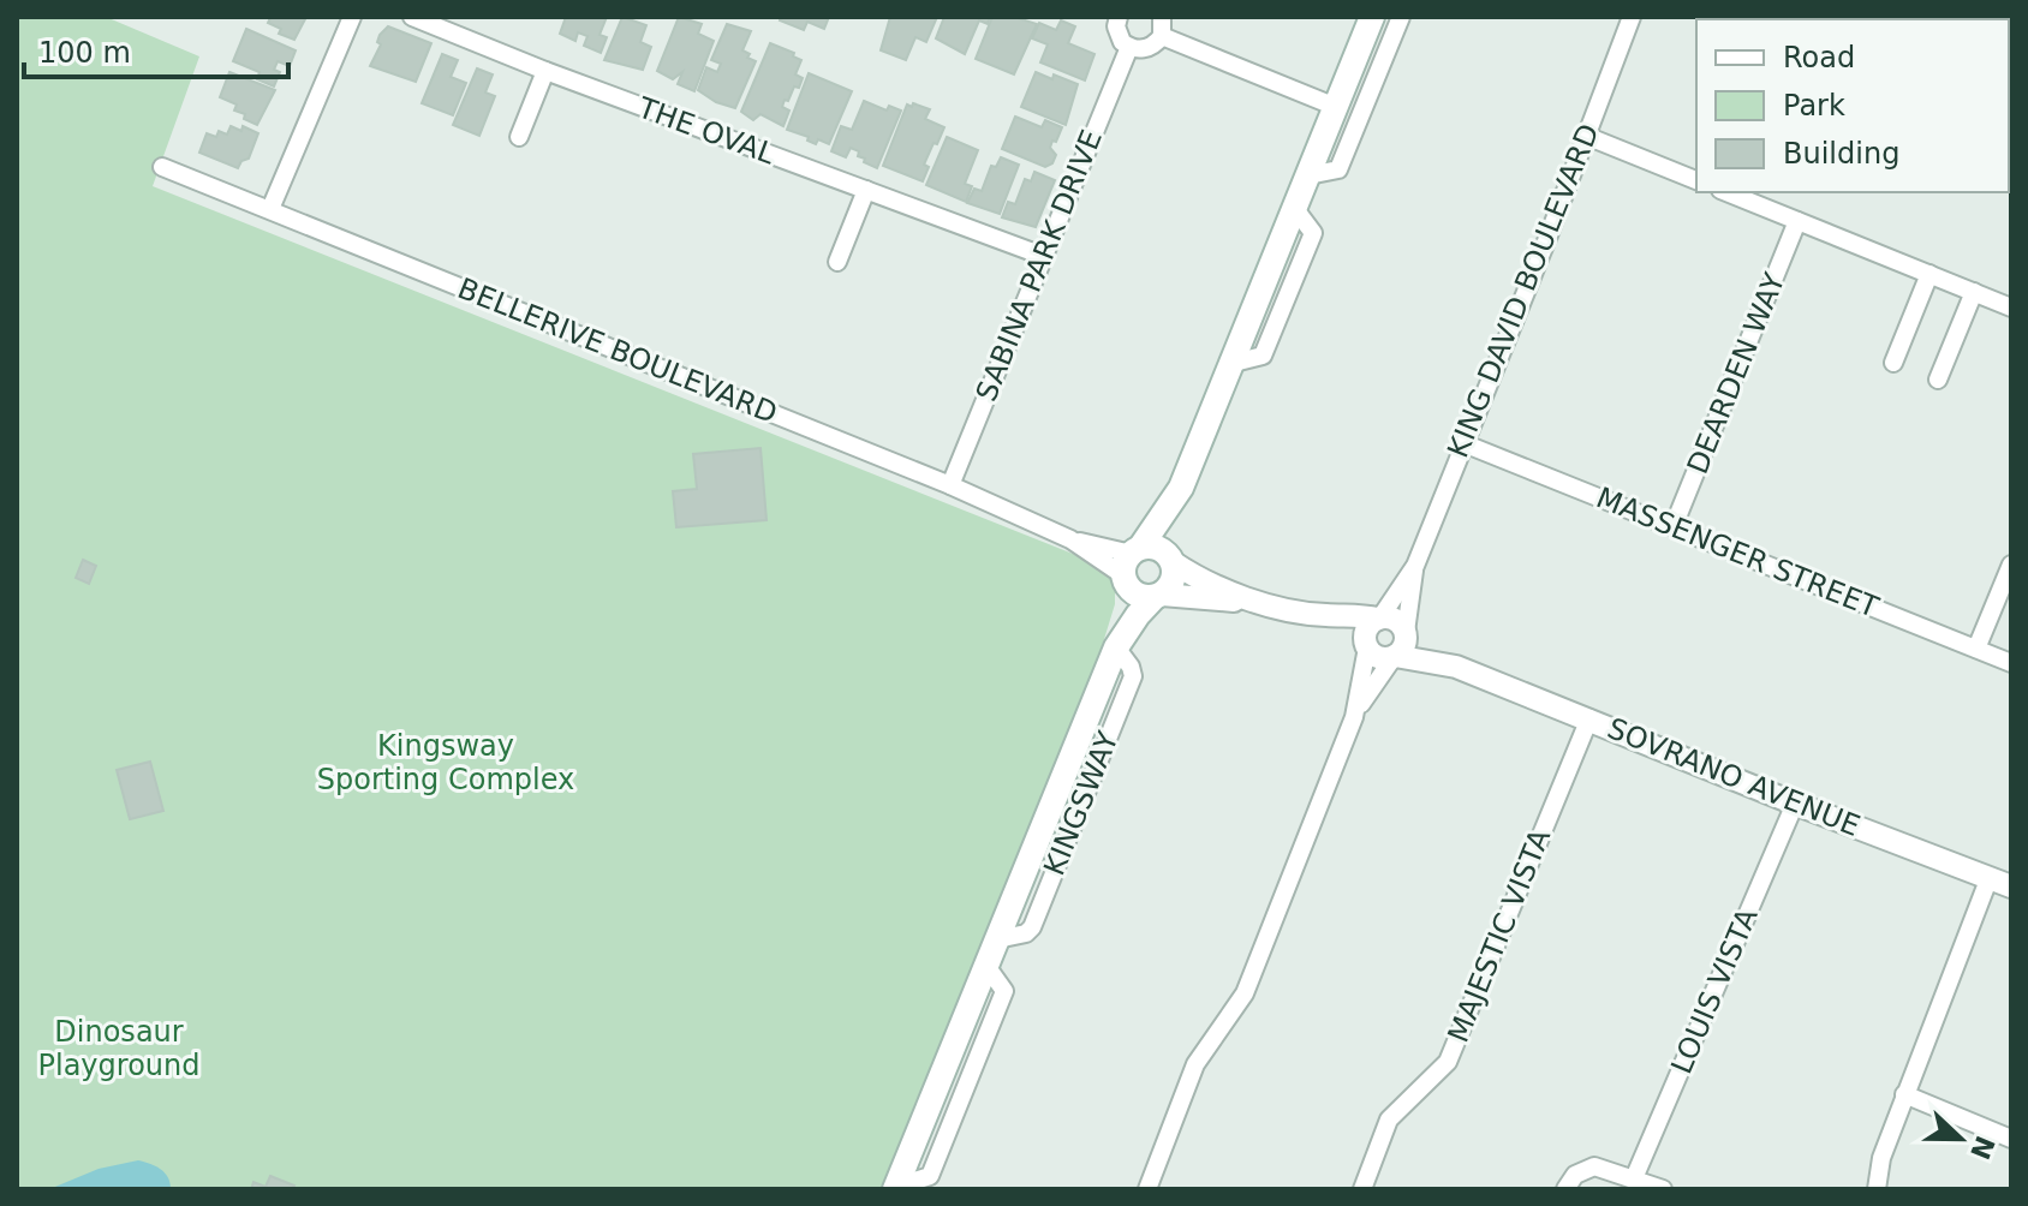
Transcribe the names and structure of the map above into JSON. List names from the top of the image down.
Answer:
{
  "streets": {
    "main road": ["KINGSWAY"],
    "street": [
      "THE OVAL",
      "SABINA PARK DRIVE",
      "KING DAVID BOULEVARD",
      "BELLERIVE BOULEVARD",
      "DEARDEN WAY",
      "MASSENGER STREET",
      "SOVRANO AVENUE",
      "MAJESTIC VISTA",
      "LOUIS VISTA"
    ]
  },
  "crossings": [
    ["THE OVAL", "SABINA PARK DRIVE"],
    ["SABINA PARK DRIVE", "BELLERIVE BOULEVARD"],
    ["KING DAVID BOULEVARD", "MASSENGER STREET"],
    ["KING DAVID BOULEVARD", "SOVRANO AVENUE"],
    ["BELLERIVE BOULEVARD", "KINGSWAY"],
    ["DEARDEN WAY", "MASSENGER STREET"],
    ["SOVRANO AVENUE", "MAJESTIC VISTA"],
    ["SOVRANO AVENUE", "LOUIS VISTA"]
  ],
  "parks": ["Kingsway Sporting Complex", "Dinosaur Playground"],
  "legend": ["Road", "Park", "Building"],
  "scale_bar": "100 m",
  "north": "right"
}
